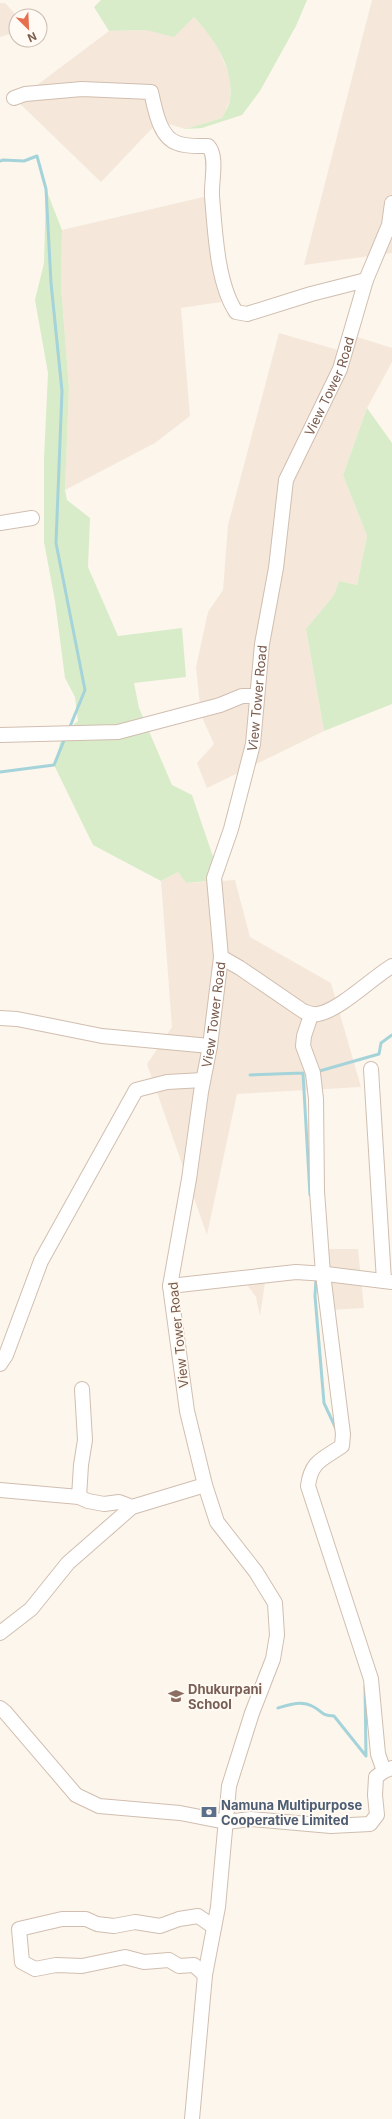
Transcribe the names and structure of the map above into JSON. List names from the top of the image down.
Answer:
{
  "streets": {
    "street": ["View Tower Road"]
  },
  "places": {
    "school or university": ["Dhukurpani School"],
    "bank": ["Namuna Multipurpose Cooperative Limited"]
  },
  "north": "bottom right"
}
